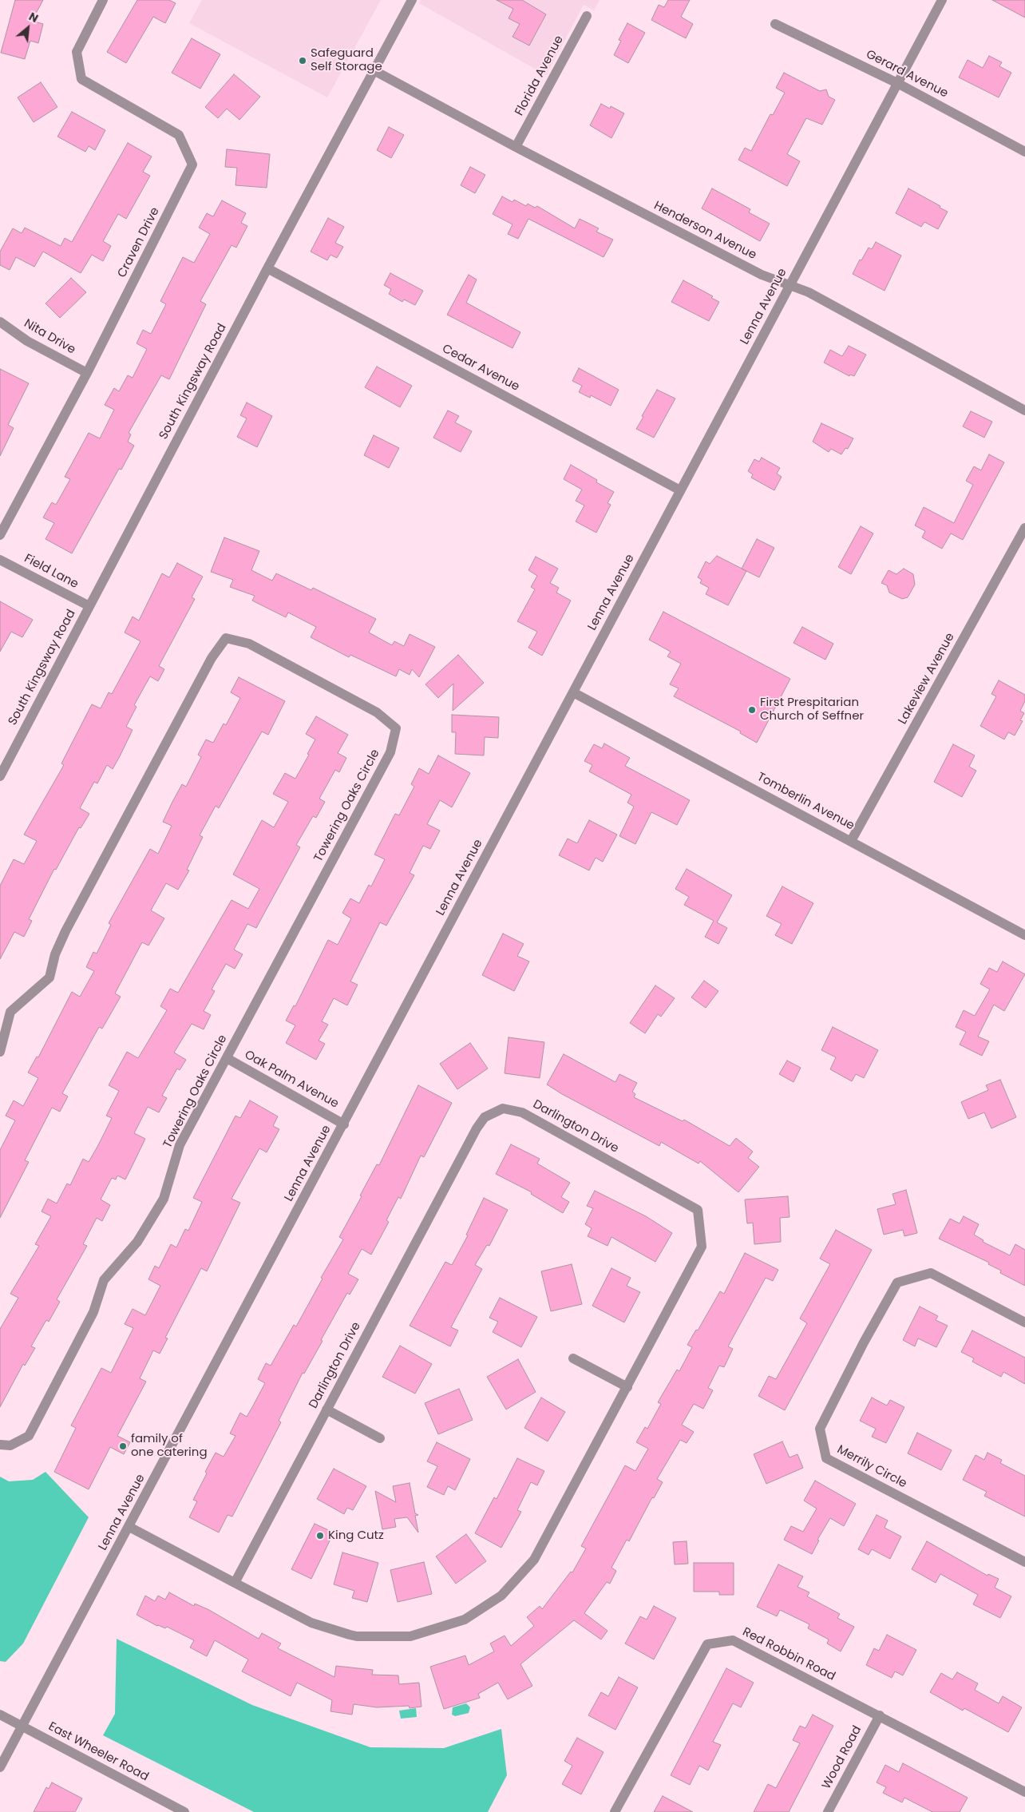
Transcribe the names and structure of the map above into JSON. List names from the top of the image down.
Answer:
{
  "streets": {
    "street": [
      "Gerard Avenue",
      "Florida Avenue",
      "Henderson Avenue",
      "Craven Drive",
      "Lenna Avenue",
      "Nita Drive",
      "Cedar Avenue",
      "South Kingsway Road",
      "Field Lane",
      "Lakeview Avenue",
      "Tomberlin Avenue",
      "Towering Oaks Circle",
      "Oak Palm Avenue",
      "Darlington Drive",
      "Merrily Circle",
      "Red Robbin Road",
      "East Wheeler Road",
      "Wood Road"
    ]
  },
  "crossings": [
    ["Gerard Avenue", "Lenna Avenue"],
    ["Florida Avenue", "Henderson Avenue"],
    ["Henderson Avenue", "Lenna Avenue"],
    ["Henderson Avenue", "South Kingsway Road"],
    ["Craven Drive", "Nita Drive"],
    ["Lenna Avenue", "Cedar Avenue"],
    ["Lenna Avenue", "Tomberlin Avenue"],
    ["Lenna Avenue", "Oak Palm Avenue"],
    ["Lenna Avenue", "East Wheeler Road"],
    ["Cedar Avenue", "South Kingsway Road"],
    ["South Kingsway Road", "Field Lane"],
    ["Lakeview Avenue", "Tomberlin Avenue"],
    ["Towering Oaks Circle", "Oak Palm Avenue"],
    ["Red Robbin Road", "Wood Road"]
  ],
  "places": [
    "Safeguard Self Storage",
    "First Prespitarian Church of Seffner",
    "family of one catering",
    "King Cutz"
  ],
  "north": "top right"
}
